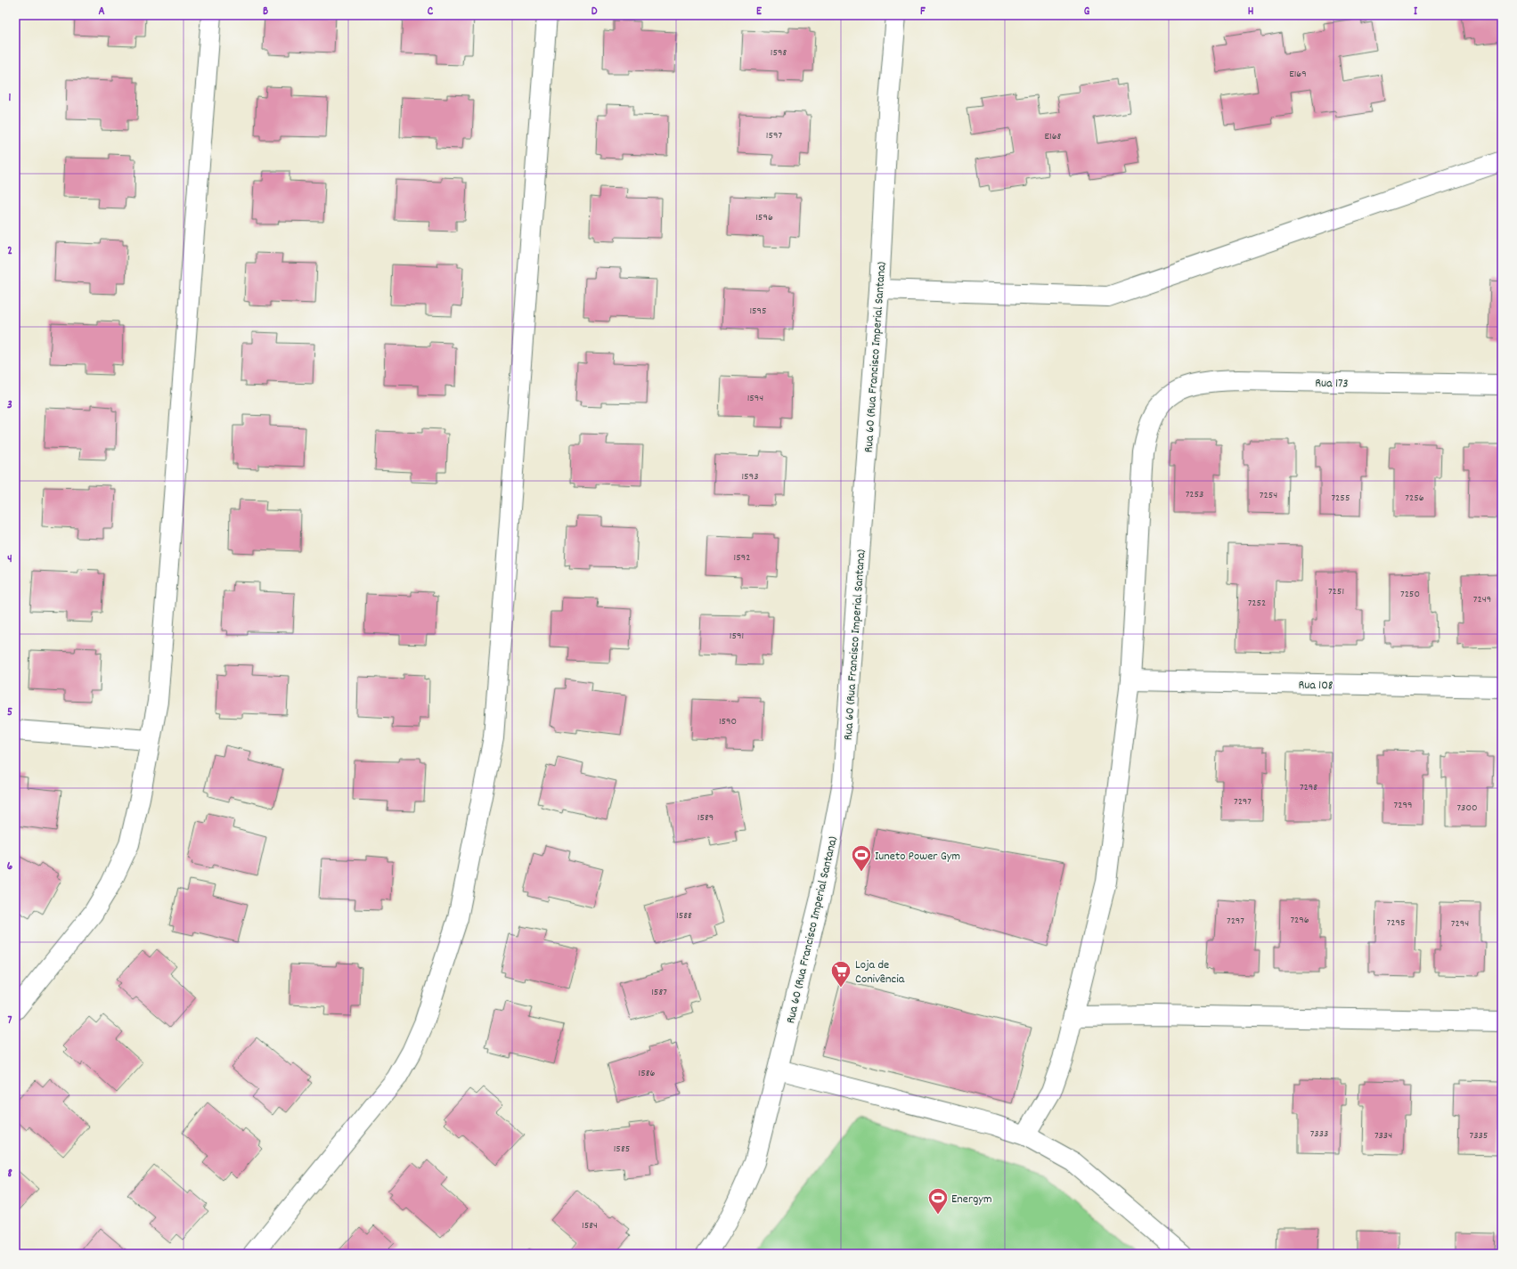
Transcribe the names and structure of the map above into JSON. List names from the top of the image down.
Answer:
{
  "streets": {
    "street": ["Rua 60 (Rua Francisco Imperial Santana)", "Rua 173", "Rua 108"]
  },
  "crossings": [
    ["Rua 173", "Rua 108"]
  ],
  "places": {
    "sports": ["Iuneto Power Gym", "Energym"],
    "supermarket": ["Loja de Conivência"]
  },
  "house_numbers": [
    "1598",
    "E169",
    "1597",
    "E168",
    "1596",
    "1595",
    "1594",
    "1593",
    "7253",
    "7254",
    "7255",
    "7256",
    "1592",
    "7251",
    "7250",
    "7249",
    "7252",
    "1591",
    "1590",
    "7298",
    "7297",
    "7299",
    "7300",
    "1589",
    "1588",
    "7296",
    "7297",
    "7295",
    "7294",
    "1587",
    "1586",
    "7333",
    "7334",
    "7335",
    "1585",
    "1584"
  ],
  "grid": {
    "columns": [
      "A",
      "B",
      "C",
      "D",
      "E",
      "F",
      "G",
      "H",
      "I"
    ],
    "rows": [
      "1",
      "2",
      "3",
      "4",
      "5",
      "6",
      "7",
      "8"
    ]
  }
}
